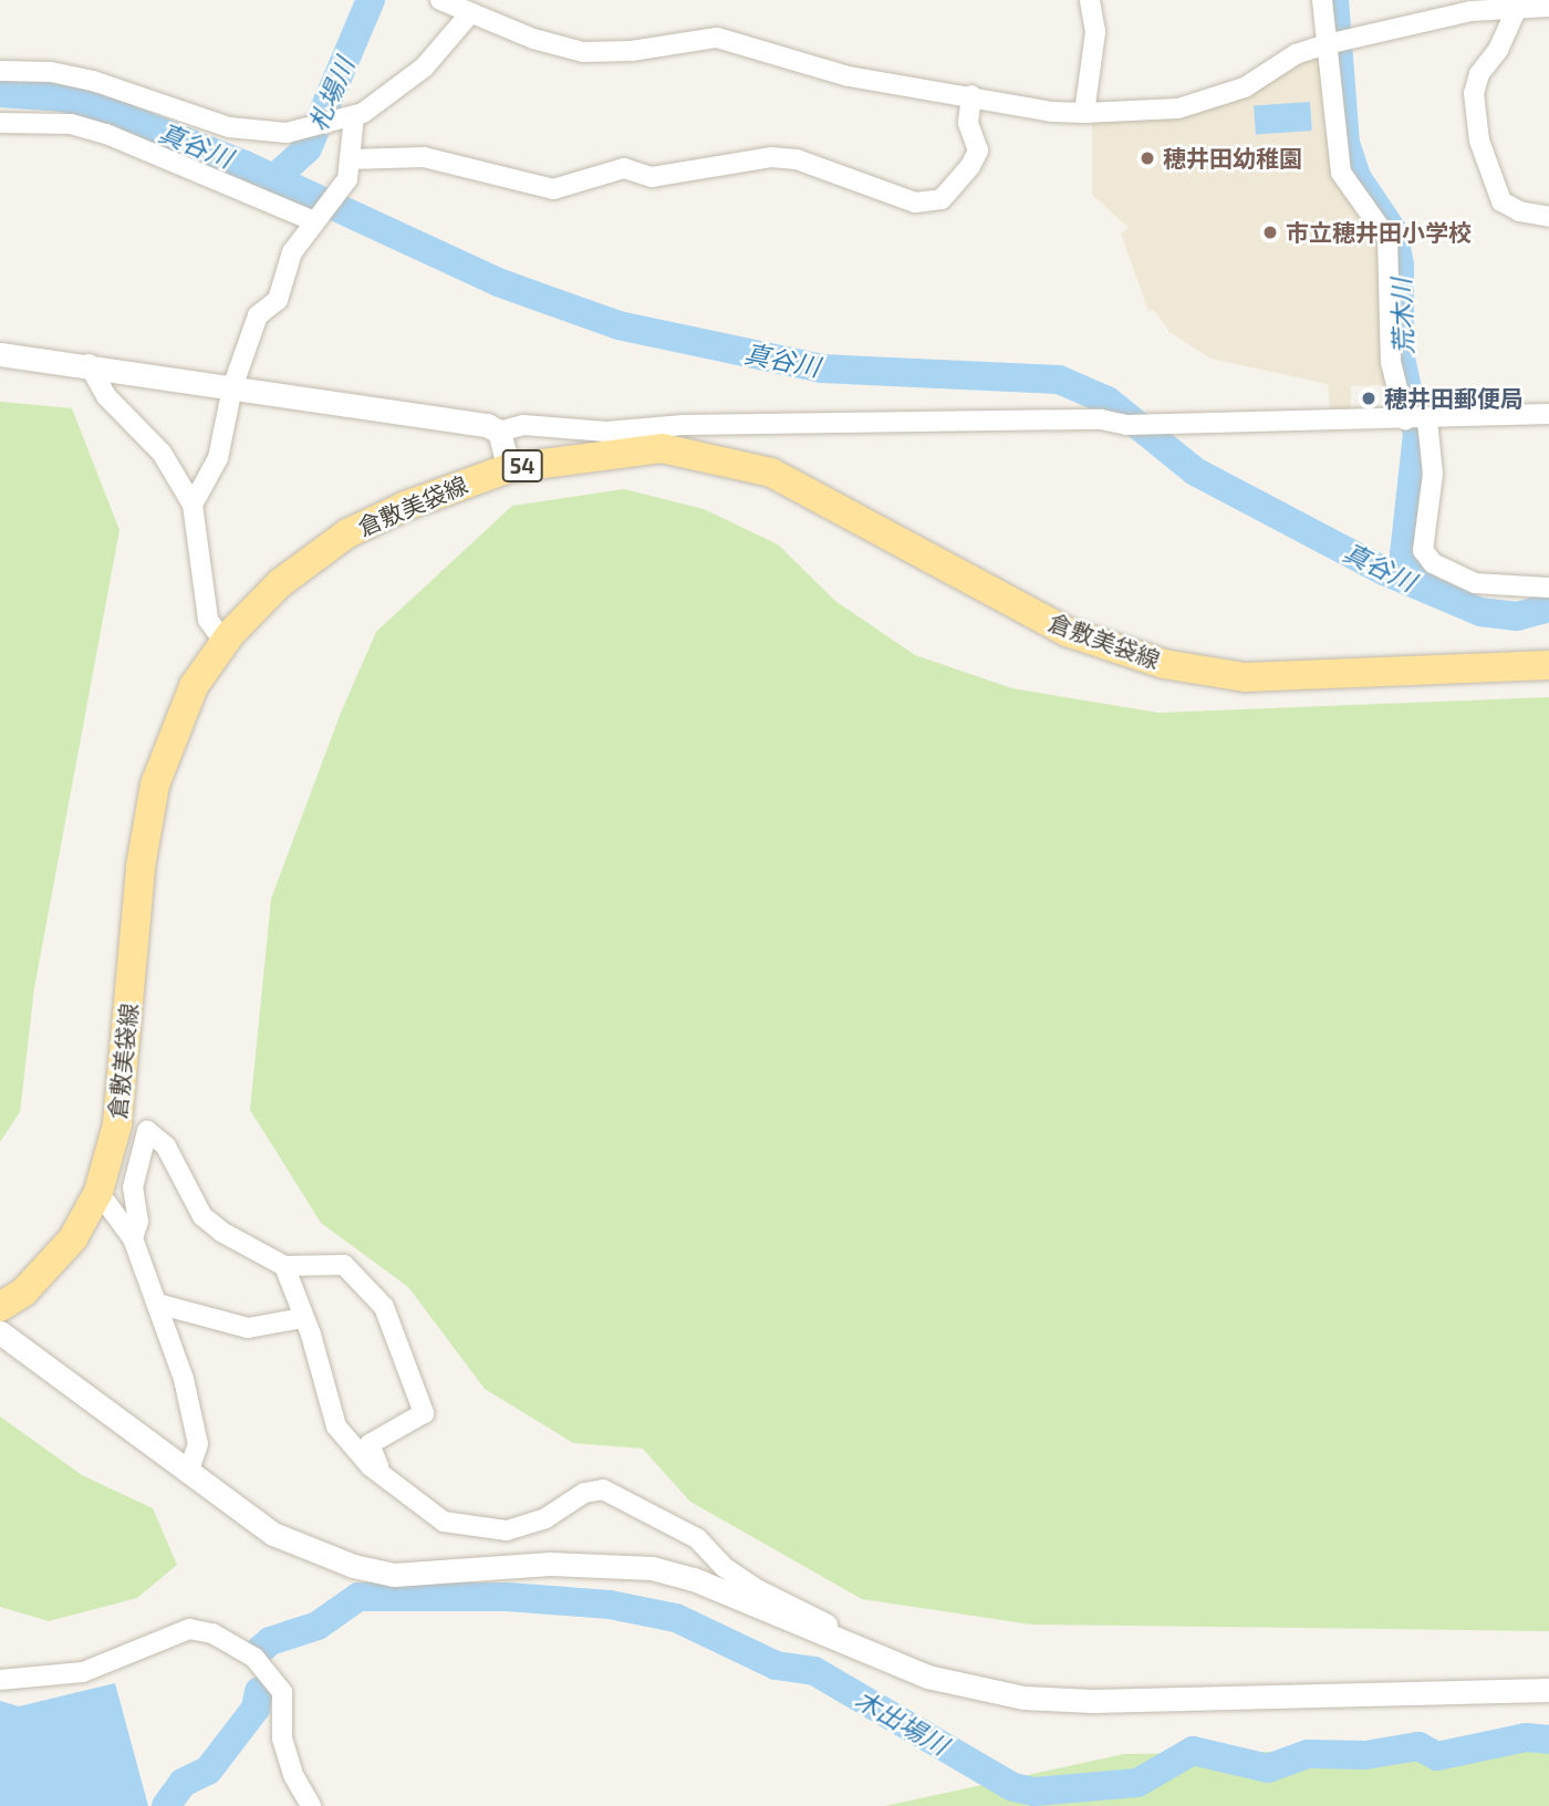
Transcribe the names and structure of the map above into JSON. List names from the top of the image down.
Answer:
{
  "streets": {
    "main road": ["54", "倉敷美袋線"]
  },
  "water": [
    "札場川",
    "真谷川",
    "荒木川",
    "木出場川"
  ],
  "places": ["穂井田幼稚園", "市立穂井田小学校", "穂井田郵便局"]
}
